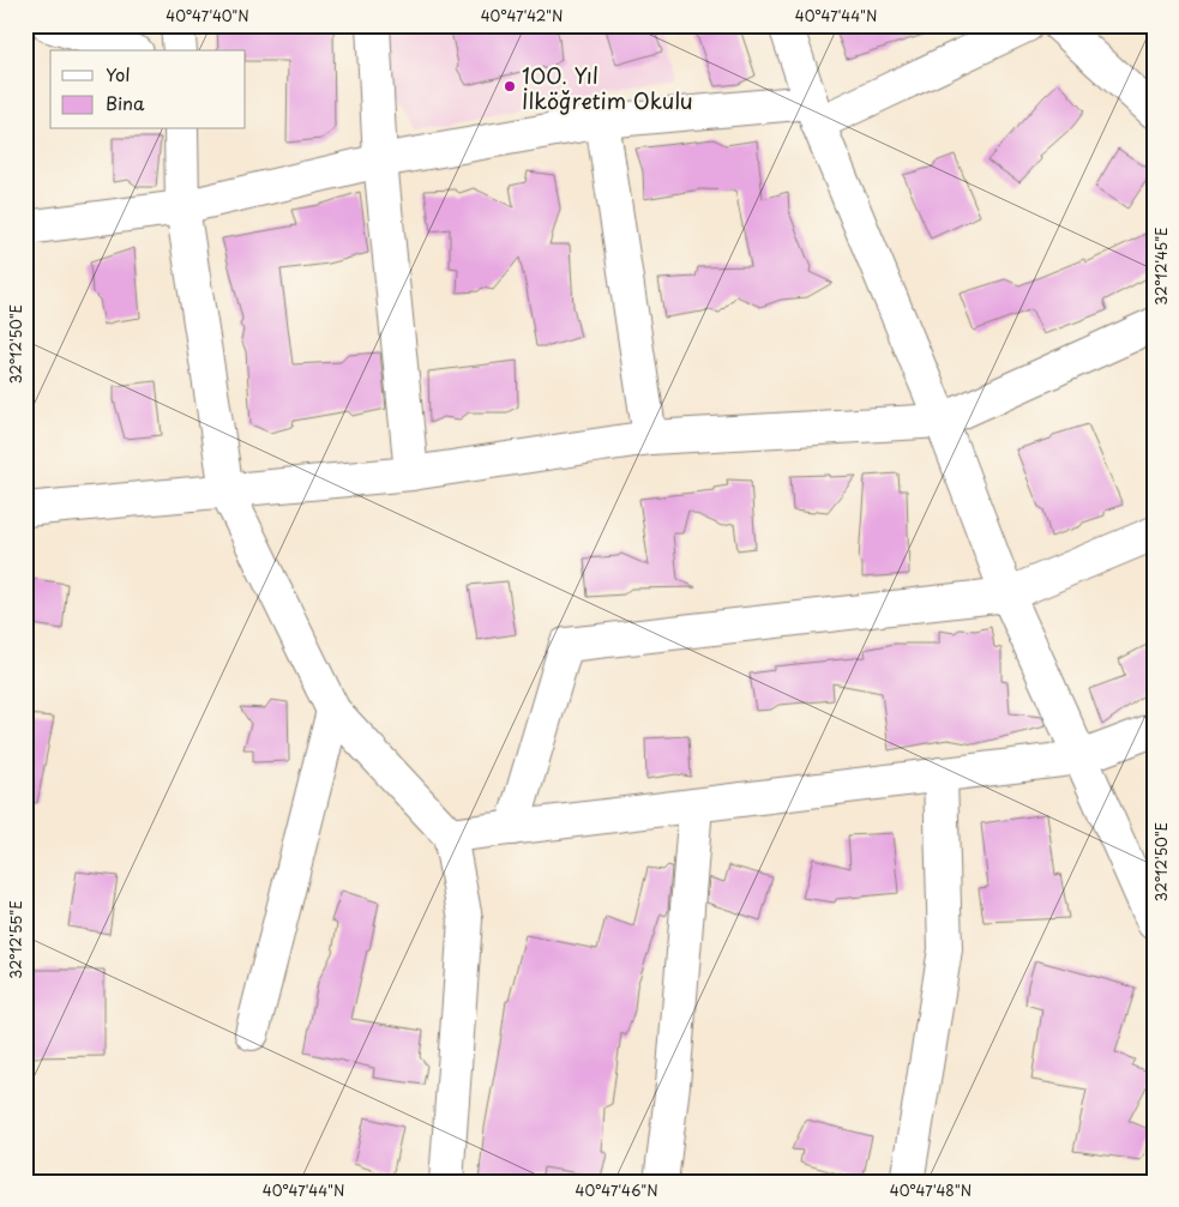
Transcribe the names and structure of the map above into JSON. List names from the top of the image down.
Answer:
{
  "places": ["100. Yıl İlköğretim Okulu"],
  "legend": ["Yol", "Bina"],
  "coordinates": [
    "40°47'40\"N",
    "40°47'42\"N",
    "40°47'44\"N",
    "32°12'45\"E",
    "32°12'50\"E",
    "32°12'55\"E",
    "40°47'46\"N",
    "40°47'48\"N"
  ]
}
